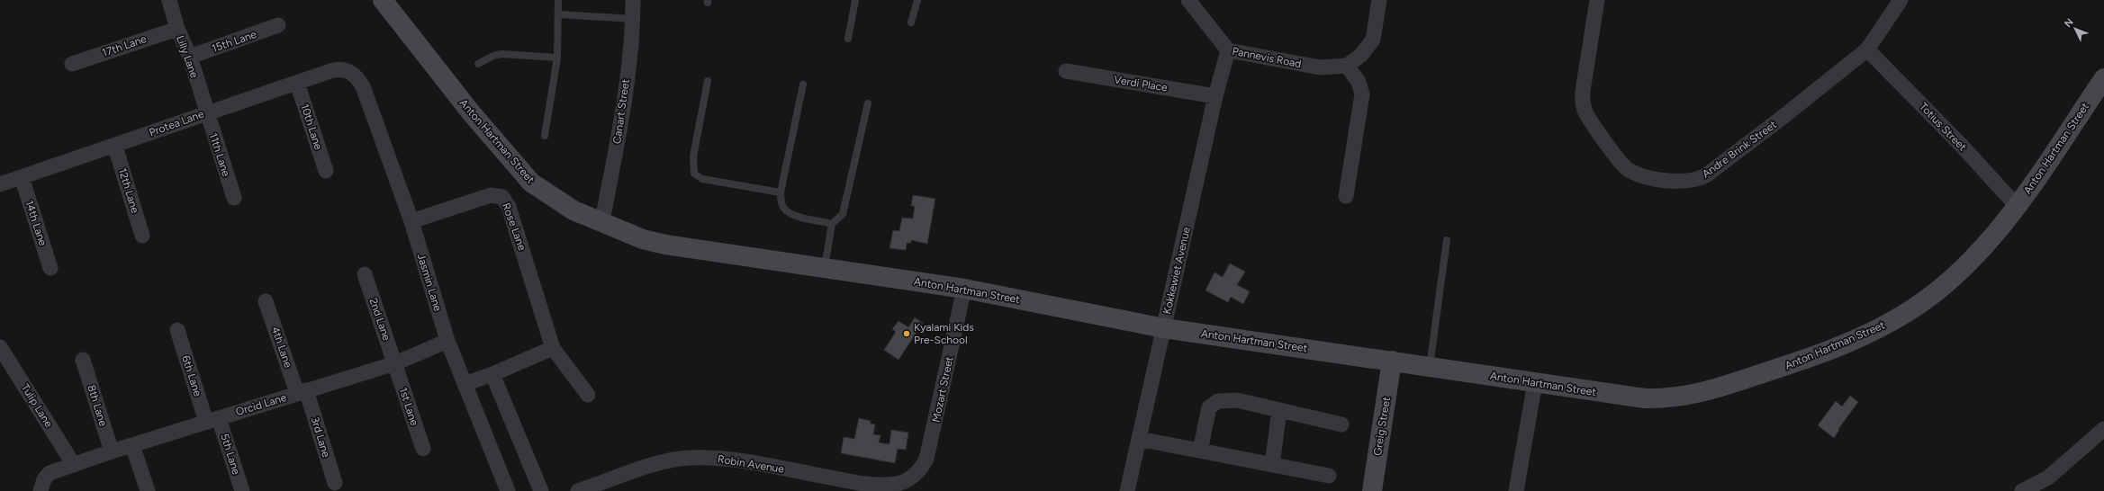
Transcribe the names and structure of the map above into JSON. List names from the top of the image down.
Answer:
{
  "streets": {
    "street": [
      "15th Lane",
      "17th Lane",
      "Lilly Lane",
      "Pannevis Road",
      "Verdi Place",
      "Canart Street",
      "Protea Lane",
      "10th Lane",
      "Totius Street",
      "Anton Hartman Street",
      "Andre Brink Street",
      "11th Lane",
      "12th Lane",
      "14th Lane",
      "Rose Lane",
      "Kokkewiet Avenue",
      "Jasmin Lane",
      "2nd Lane",
      "4th Lane",
      "6th Lane",
      "Mozart Street",
      "Orcid Lane",
      "Tulip Lane",
      "8th Lane",
      "1st Lane",
      "Greig Street",
      "3rd Lane",
      "5th Lane",
      "Robin Avenue"
    ]
  },
  "crossings": [
    ["15th Lane", "Lilly Lane"],
    ["17th Lane", "Lilly Lane"],
    ["Lilly Lane", "Protea Lane"],
    ["Lilly Lane", "11th Lane"],
    ["Pannevis Road", "Kokkewiet Avenue"],
    ["Verdi Place", "Kokkewiet Avenue"],
    ["Canart Street", "Anton Hartman Street"],
    ["Protea Lane", "10th Lane"],
    ["Protea Lane", "11th Lane"],
    ["Protea Lane", "12th Lane"],
    ["Protea Lane", "14th Lane"],
    ["Protea Lane", "Jasmin Lane"],
    ["Totius Street", "Anton Hartman Street"],
    ["Totius Street", "Andre Brink Street"],
    ["Anton Hartman Street", "Kokkewiet Avenue"],
    ["Anton Hartman Street", "Mozart Street"],
    ["Anton Hartman Street", "Greig Street"],
    ["Rose Lane", "Jasmin Lane"],
    ["Jasmin Lane", "Orcid Lane"],
    ["2nd Lane", "Orcid Lane"],
    ["2nd Lane", "1st Lane"],
    ["4th Lane", "Orcid Lane"],
    ["4th Lane", "3rd Lane"],
    ["6th Lane", "Orcid Lane"],
    ["6th Lane", "5th Lane"],
    ["Mozart Street", "Robin Avenue"],
    ["Orcid Lane", "Tulip Lane"],
    ["Orcid Lane", "8th Lane"],
    ["Orcid Lane", "1st Lane"],
    ["Orcid Lane", "3rd Lane"],
    ["Orcid Lane", "5th Lane"]
  ],
  "places": ["Kyalami Kids Pre-School"],
  "north": "top left"
}
